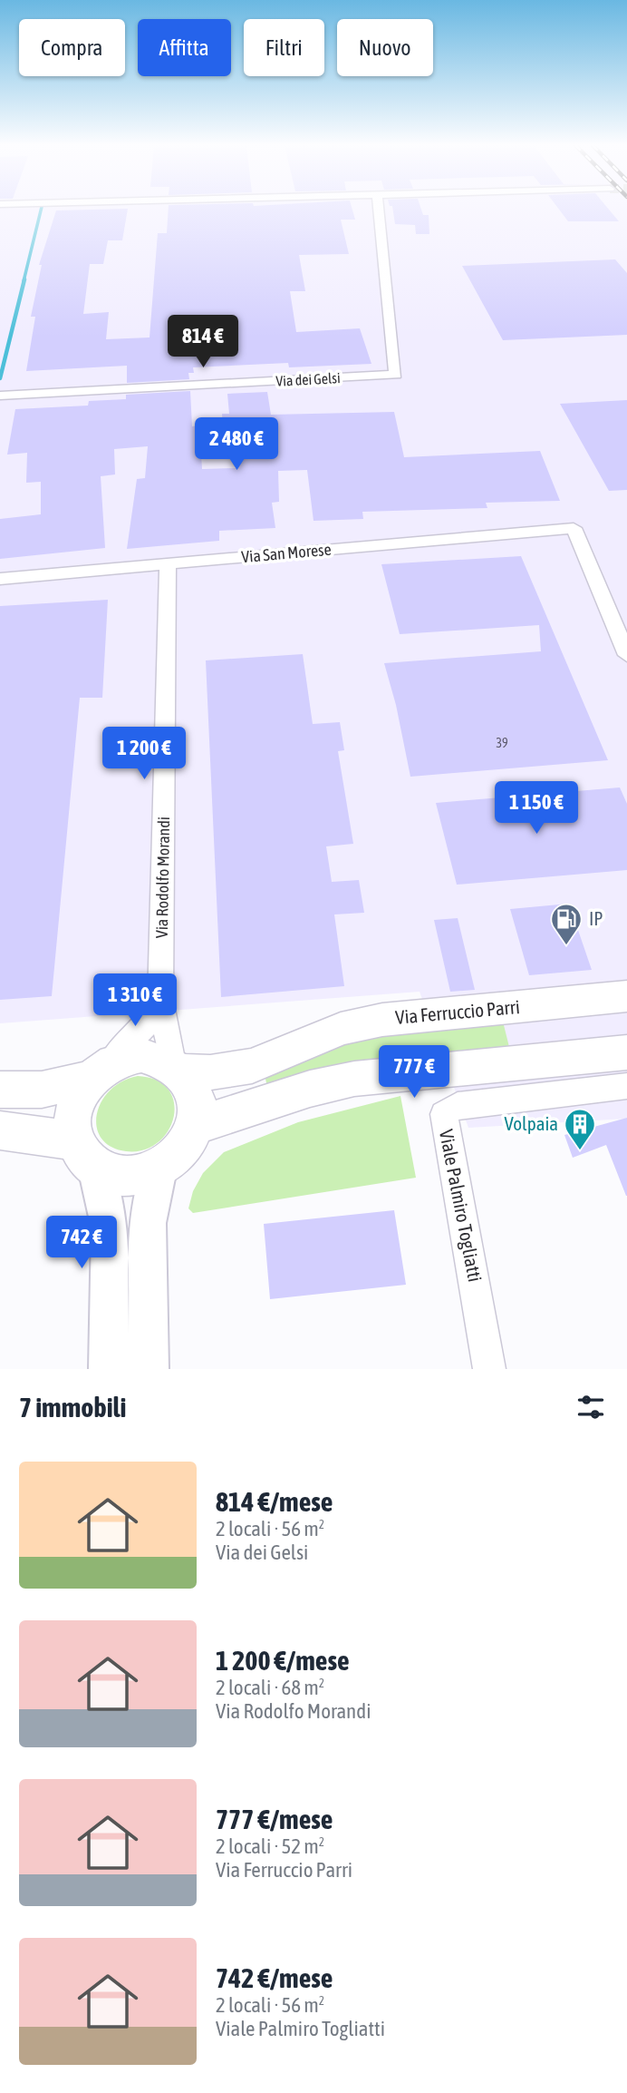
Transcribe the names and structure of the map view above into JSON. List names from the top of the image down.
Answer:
{
  "streets": {
    "main road": ["Via Ferruccio Parri"],
    "street": [
      "Via dei Gelsi",
      "Via San Morese",
      "Via Rodolfo Morandi",
      "Viale Palmiro Togliatti"
    ]
  },
  "crossings": [
    ["Via San Morese", "Via Rodolfo Morandi"],
    ["Via Rodolfo Morandi", "Via Ferruccio Parri"]
  ],
  "places": {
    "fuel station": ["IP"],
    "building": ["Volpaia"]
  },
  "house_numbers": ["39"],
  "page": {
    "chip": [
      "Compra",
      "Affitta",
      "Filtri",
      "Nuovo"
    ],
    "price": [
      "814 €",
      "2 480 €",
      "1 200 €",
      "1 150 €",
      "1 310 €",
      "777 €",
      "742 €"
    ],
    "heading": "7 immobili",
    "list": [
      {
        "name": "814 €/mese",
        "note": "2 locali · 56 m² · Via dei Gelsi"
      },
      {
        "name": "1 200 €/mese",
        "note": "2 locali · 68 m² · Via Rodolfo Morandi"
      },
      {
        "name": "777 €/mese",
        "note": "2 locali · 52 m² · Via Ferruccio Parri"
      },
      {
        "name": "742 €/mese",
        "note": "2 locali · 56 m² · Viale Palmiro Togliatti"
      }
    ]
  }
}
